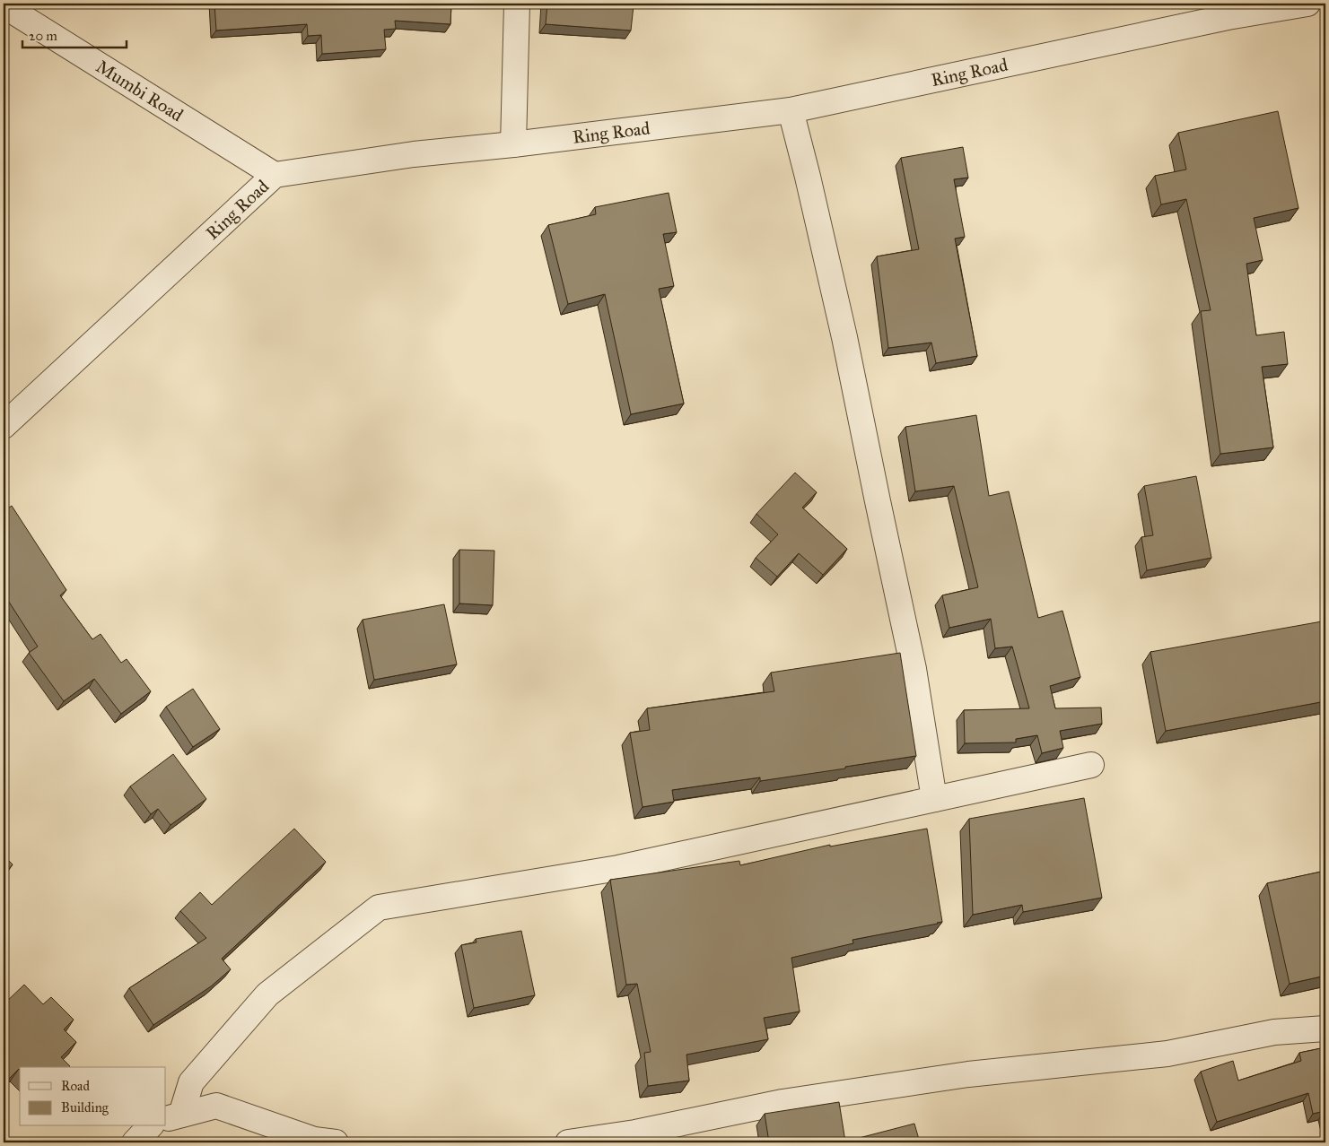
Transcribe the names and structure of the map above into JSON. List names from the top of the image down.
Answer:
{
  "streets": {
    "street": ["Ring Road", "Mumbi Road"]
  },
  "crossings": [
    ["Ring Road", "Mumbi Road"]
  ],
  "legend": ["Road", "Building"],
  "scale_bar": "20 m"
}
